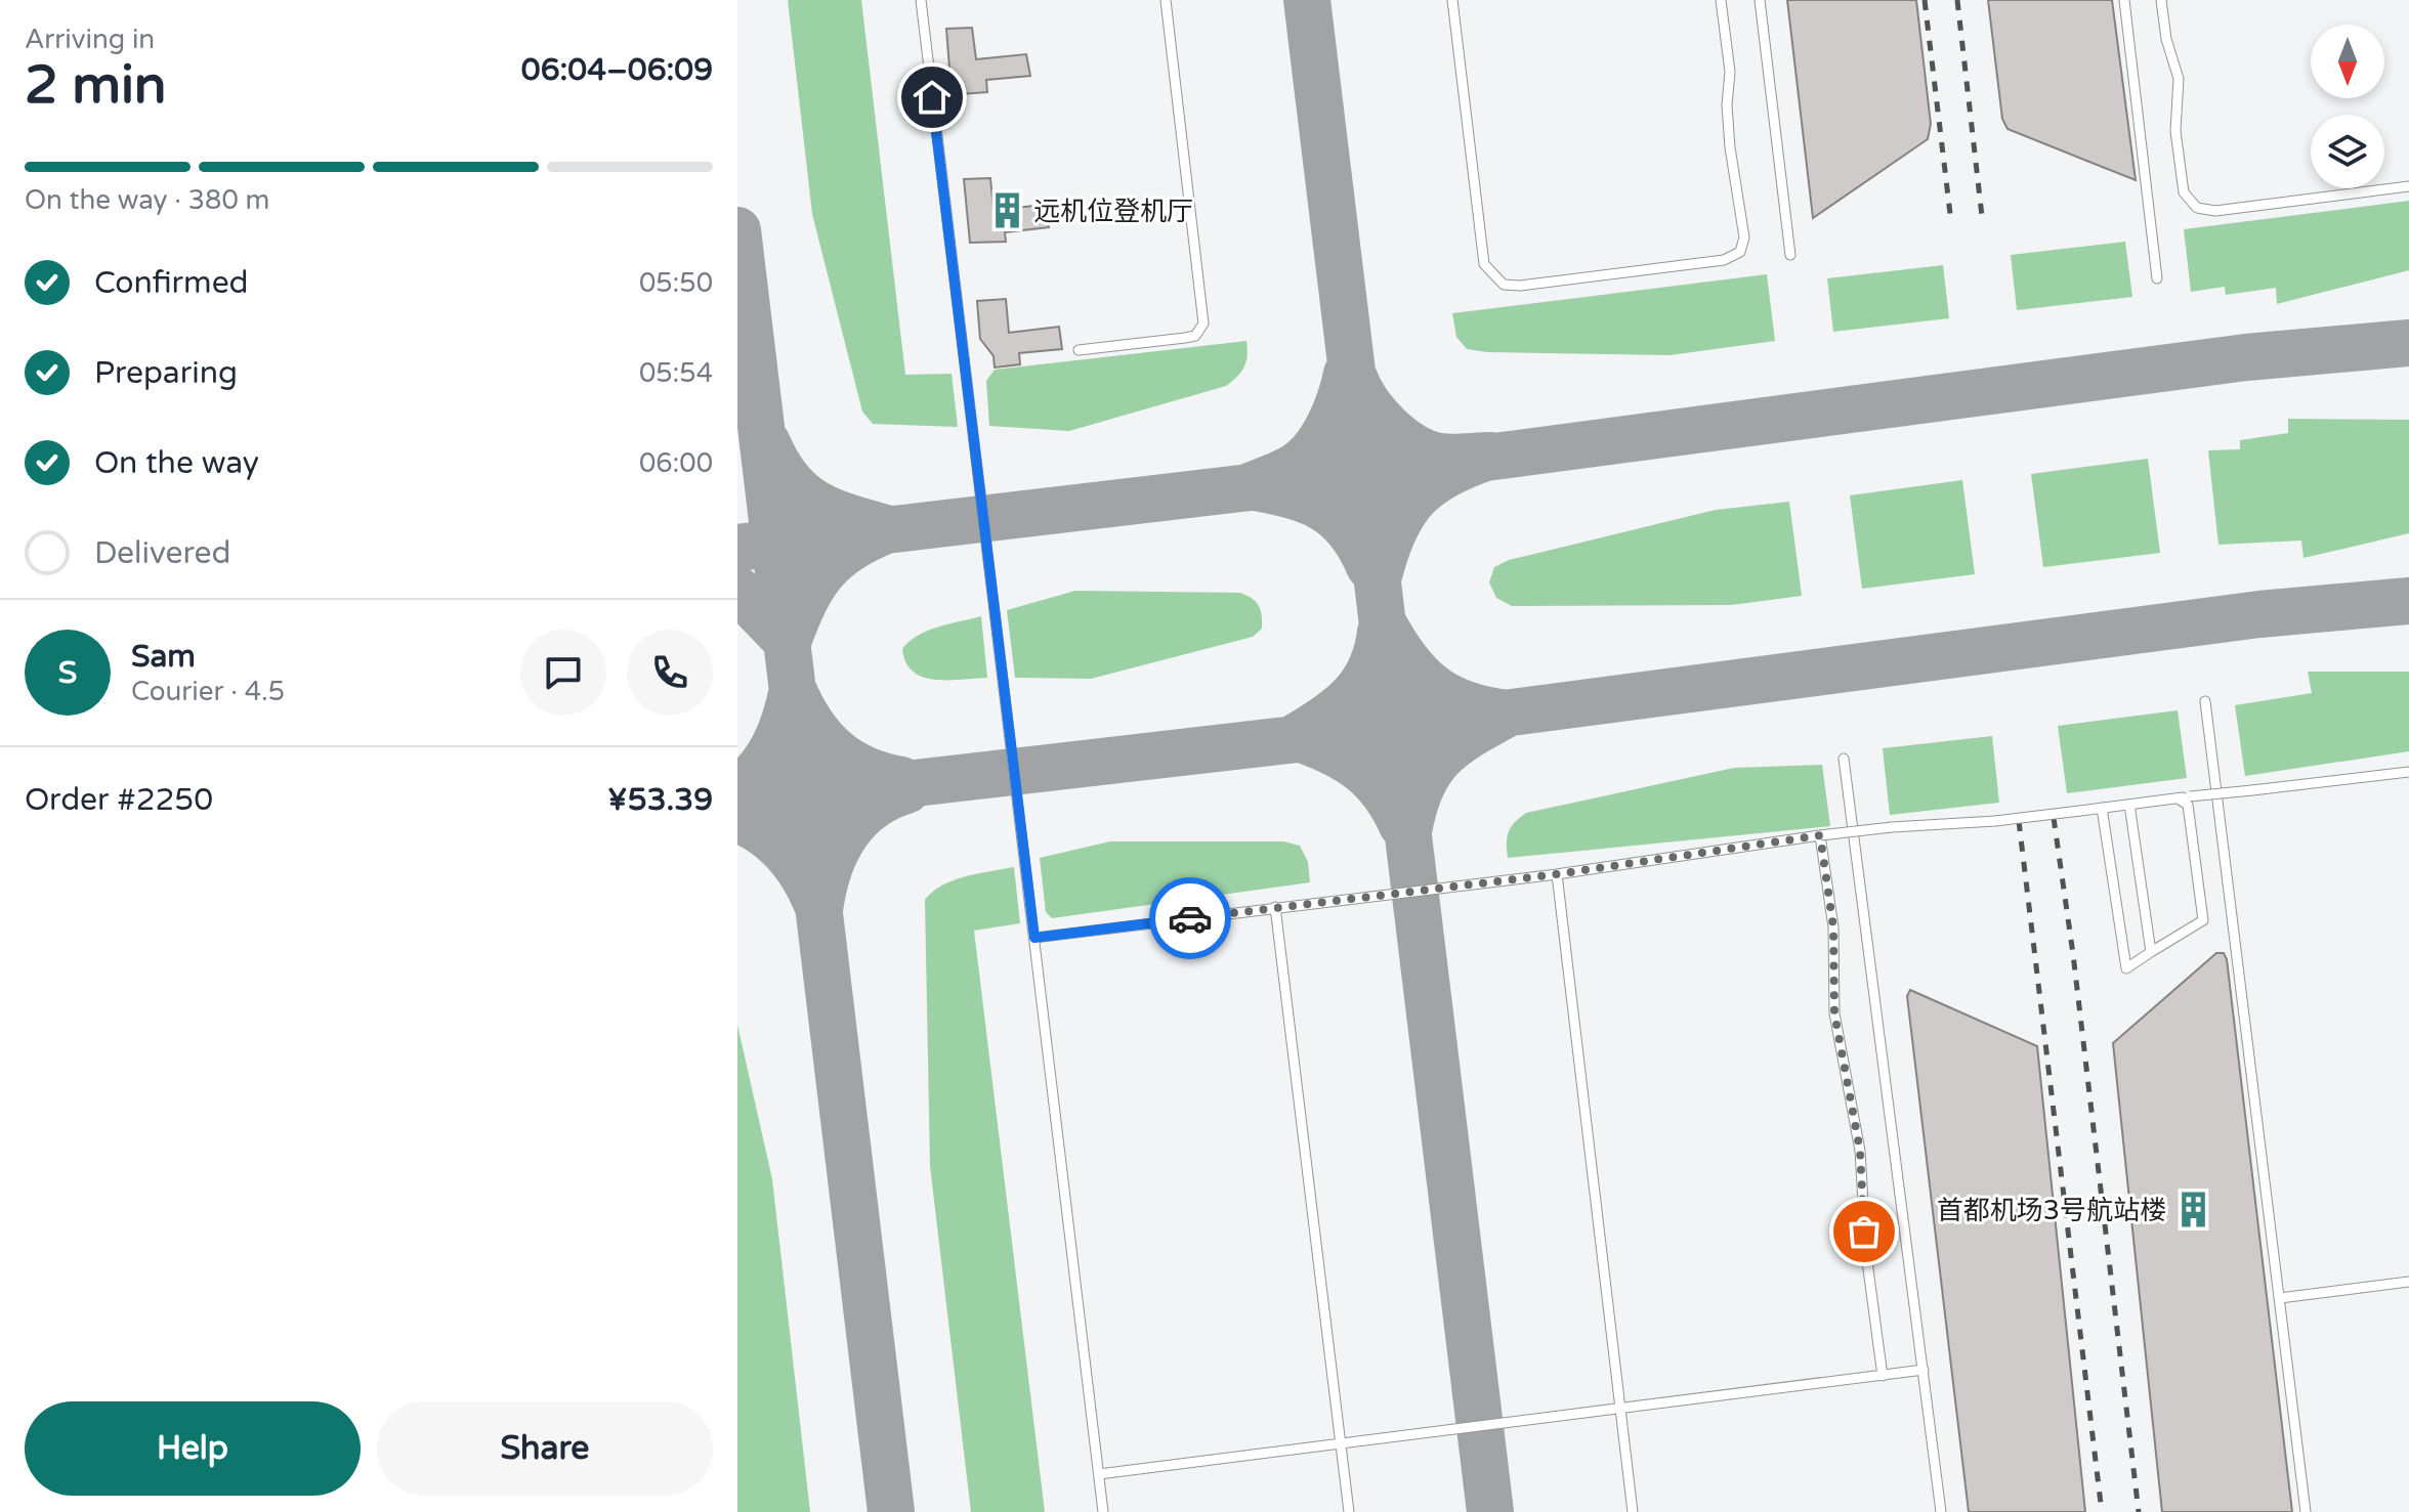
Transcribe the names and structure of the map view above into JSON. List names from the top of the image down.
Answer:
{
  "places": {
    "building": ["远机位登机厅", "首都机场3号航站楼"]
  },
  "north": "bottom",
  "page": {
    "heading": ["2 min", "Arriving in", "06:04–06:09"],
    "panel": [
      "Sam",
      "Courier · 4.5",
      "Order #2250",
      "¥53.39"
    ],
    "bar": "On the way · 380 m",
    "list": [
      ["Confirmed", "05:50"],
      ["Preparing", "05:54"],
      ["On the way", "06:00"],
      "Delivered"
    ],
    "round": "S",
    "buttons": ["Help", "Share"]
  }
}
